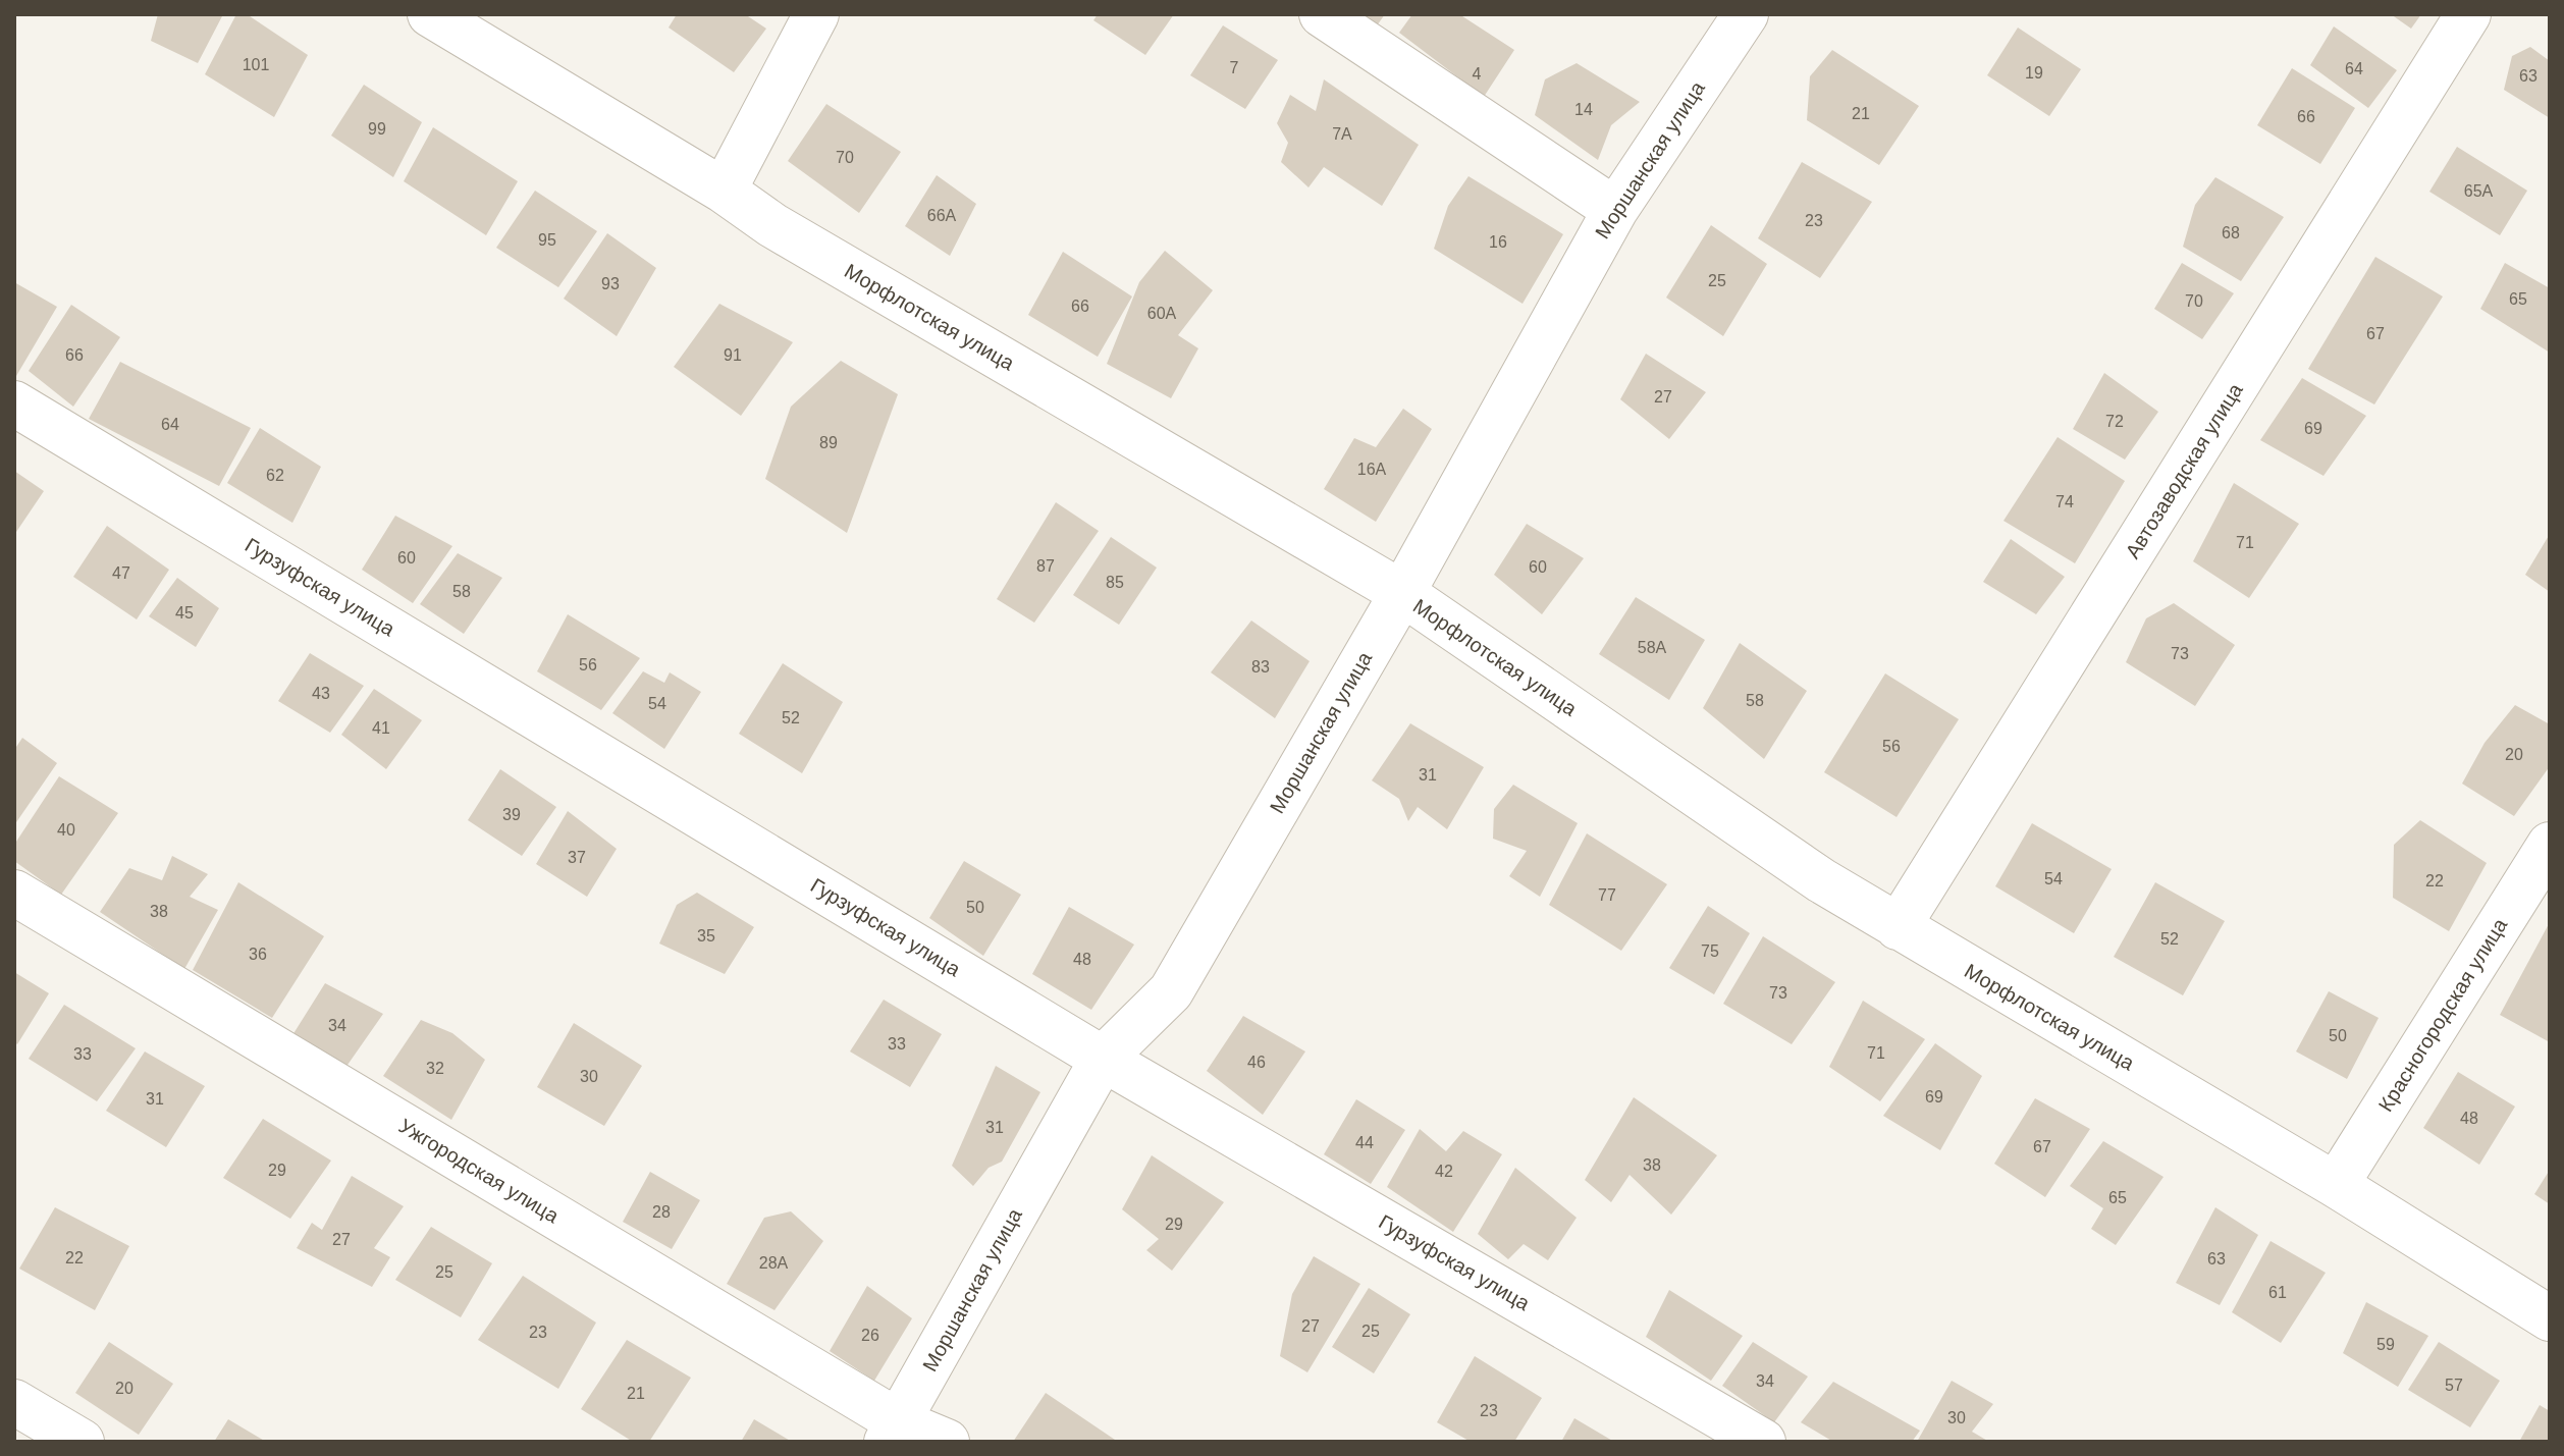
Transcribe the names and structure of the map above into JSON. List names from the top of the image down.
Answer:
{
  "streets": {
    "street": [
      "Моршанская улица",
      "Морфлотская улица",
      "Автозаводская улица",
      "Гурзуфская улица",
      "Красногородская улица",
      "Ужгородская улица"
    ]
  },
  "crossings": [
    ["Моршанская улица", "Морфлотская улица"],
    ["Моршанская улица", "Гурзуфская улица"],
    ["Моршанская улица", "Ужгородская улица"],
    ["Морфлотская улица", "Автозаводская улица"],
    ["Морфлотская улица", "Красногородская улица"]
  ],
  "house_numbers": [
    "101",
    "7",
    "64",
    "19",
    "4",
    "63",
    "14",
    "21",
    "66",
    "99",
    "7А",
    "70",
    "65А",
    "66А",
    "23",
    "68",
    "95",
    "16",
    "25",
    "93",
    "65",
    "70",
    "66",
    "60А",
    "67",
    "66",
    "91",
    "27",
    "72",
    "64",
    "69",
    "89",
    "16А",
    "62",
    "74",
    "71",
    "60",
    "87",
    "60",
    "47",
    "85",
    "58",
    "45",
    "58А",
    "73",
    "56",
    "83",
    "43",
    "58",
    "54",
    "52",
    "41",
    "56",
    "20",
    "31",
    "39",
    "40",
    "37",
    "54",
    "22",
    "77",
    "50",
    "38",
    "35",
    "52",
    "75",
    "36",
    "48",
    "73",
    "34",
    "50",
    "33",
    "71",
    "33",
    "46",
    "32",
    "30",
    "69",
    "31",
    "48",
    "31",
    "44",
    "67",
    "38",
    "29",
    "42",
    "65",
    "28",
    "29",
    "27",
    "22",
    "63",
    "28А",
    "25",
    "61",
    "27",
    "25",
    "23",
    "26",
    "59",
    "34",
    "57",
    "20",
    "21",
    "23",
    "30"
  ]
}
